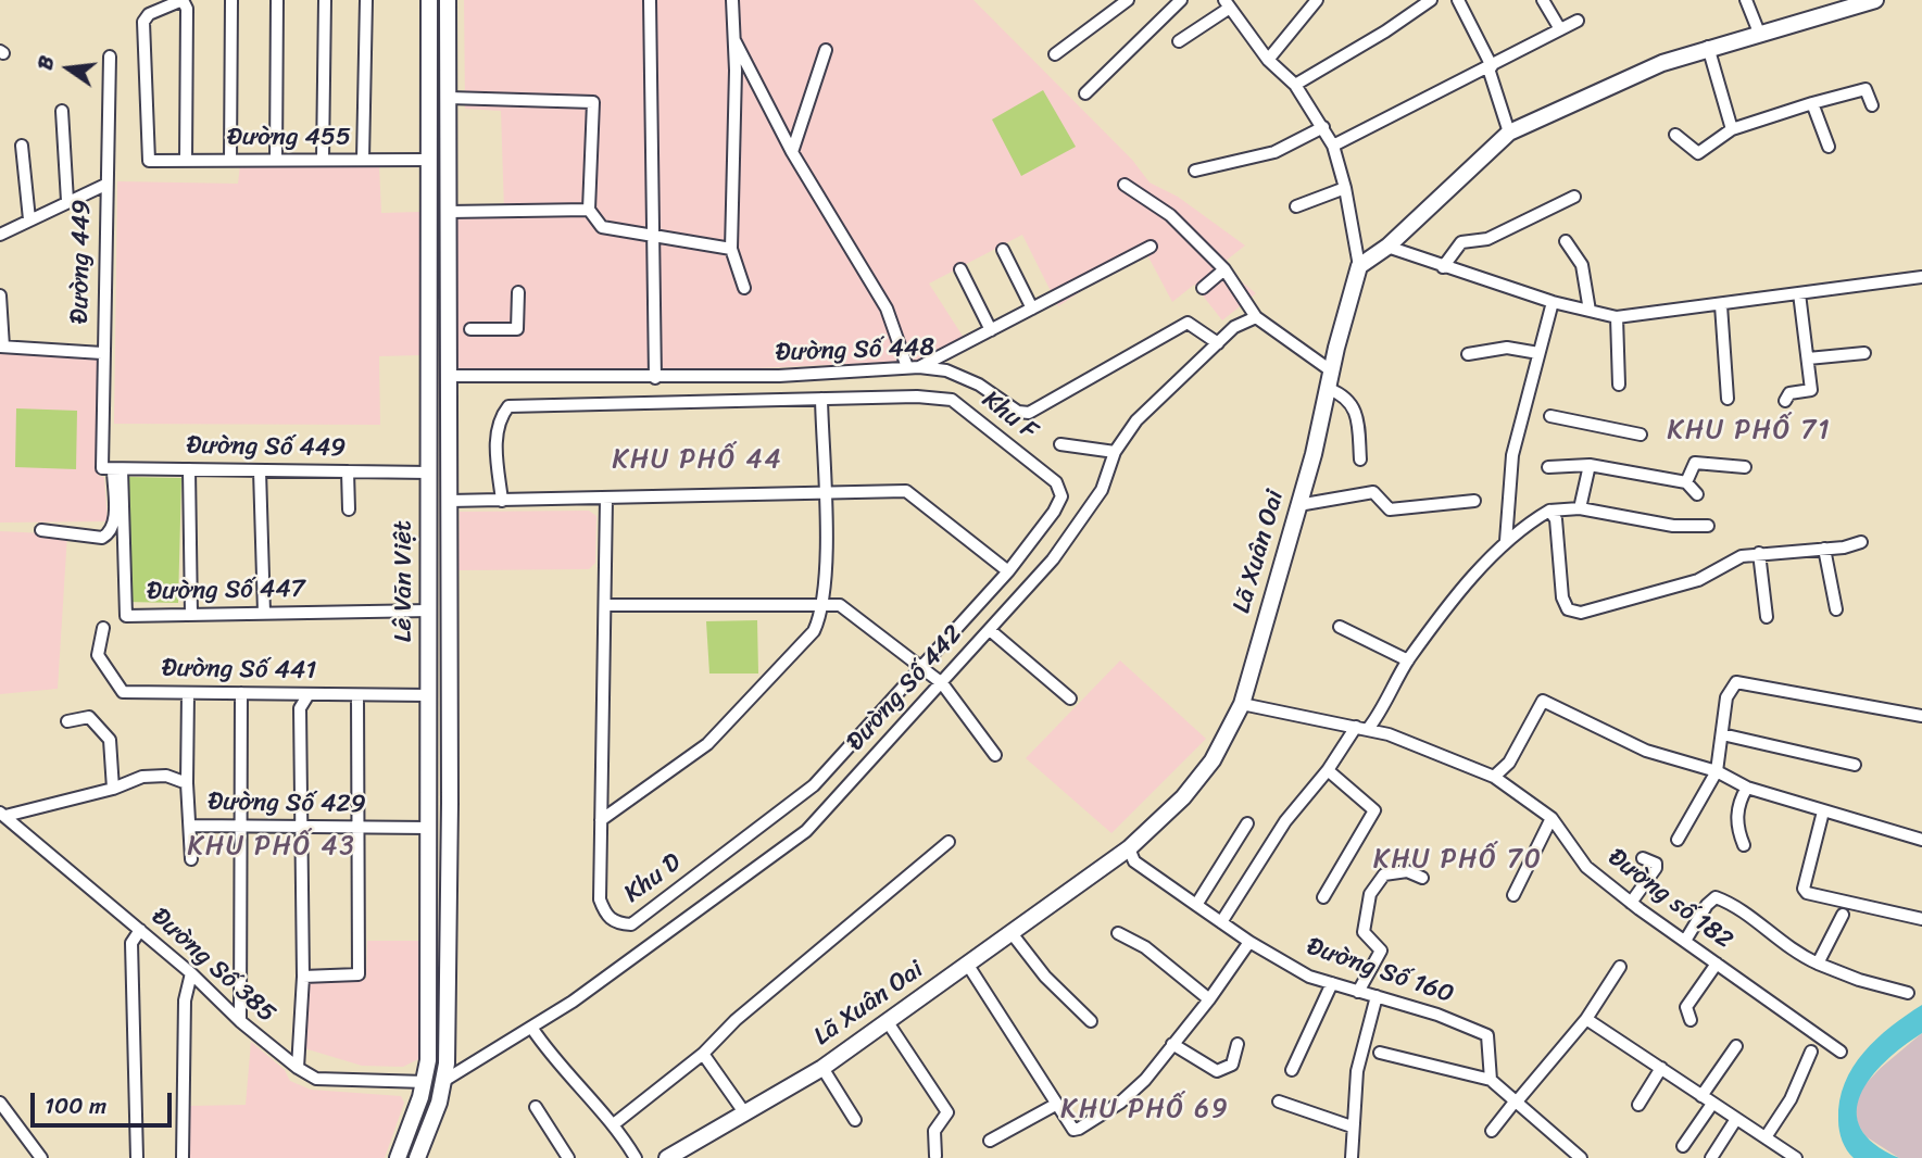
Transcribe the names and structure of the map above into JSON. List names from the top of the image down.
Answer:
{
  "streets": {
    "main road": ["Lã Xuân Oai", "Lê Văn Việt"],
    "street": [
      "Đường 455",
      "Đường 449",
      "Đường Số 448",
      "Khu F",
      "Đường Số 449",
      "Đường Số 447",
      "Đường Số 441",
      "Đường Số 442",
      "Đường Số 429",
      "Khu D",
      "Đường số 182",
      "Đường Số 385",
      "Đường Số 160"
    ]
  },
  "crossings": [
    ["Đường 455", "Lê Văn Việt"],
    ["Đường 449", "Đường Số 449"],
    ["Đường 449", "Đường Số 447"],
    ["Đường Số 448", "Lê Văn Việt"],
    ["Đường Số 448", "Đường Số 442"],
    ["Khu F", "Khu D"],
    ["Đường Số 449", "Lê Văn Việt"],
    ["Đường Số 449", "Đường Số 447"],
    ["Lã Xuân Oai", "Đường Số 160"],
    ["Lê Văn Việt", "Đường Số 447"],
    ["Lê Văn Việt", "Đường Số 441"],
    ["Lê Văn Việt", "Đường Số 442"],
    ["Lê Văn Việt", "Đường Số 429"],
    ["Lê Văn Việt", "Đường Số 385"],
    ["Đường Số 429", "Đường Số 385"]
  ],
  "districts": [
    "KHU PHỐ 71",
    "KHU PHỐ 44",
    "KHU PHỐ 43",
    "KHU PHỐ 70",
    "KHU PHỐ 69"
  ],
  "scale_bar": "100 m",
  "north": "left"
}
